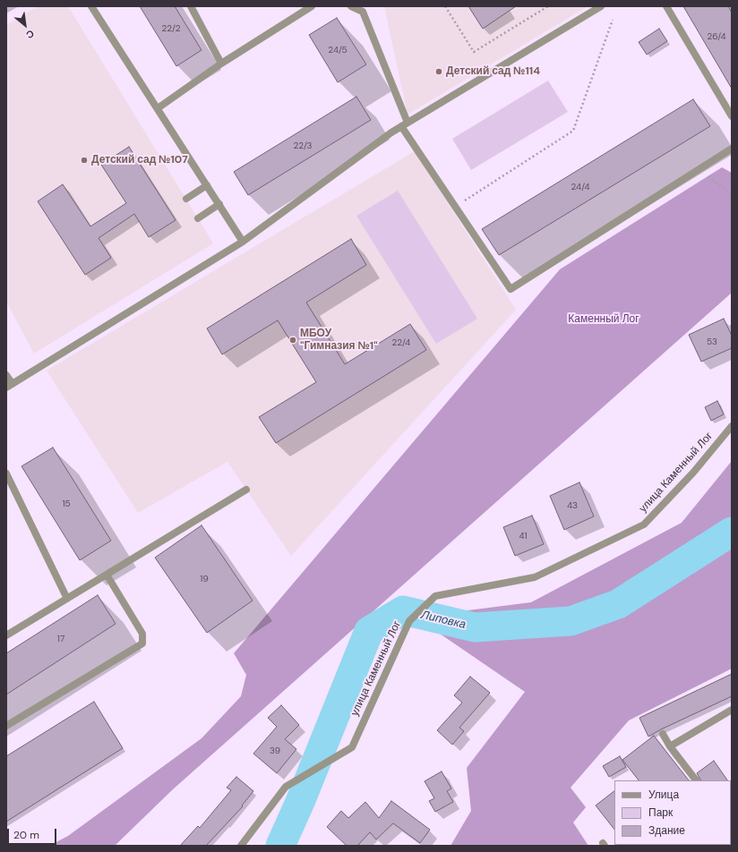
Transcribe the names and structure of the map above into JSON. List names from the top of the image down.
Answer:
{
  "streets": {
    "street": ["улица Каменный Лог"]
  },
  "water": ["Липовка"],
  "parks": ["Каменный Лог"],
  "places": ["Детский сад №114", "Детский сад №107", "МБОУ \"Гимназия №1\""],
  "house_numbers": [
    "22/2",
    "26/4",
    "24/5",
    "22/3",
    "24/4",
    "53",
    "22/4",
    "15",
    "43",
    "41",
    "19",
    "17",
    "39"
  ],
  "legend": ["Улица", "Парк", "Здание"],
  "scale_bar": "20 m",
  "north": "bottom right"
}
